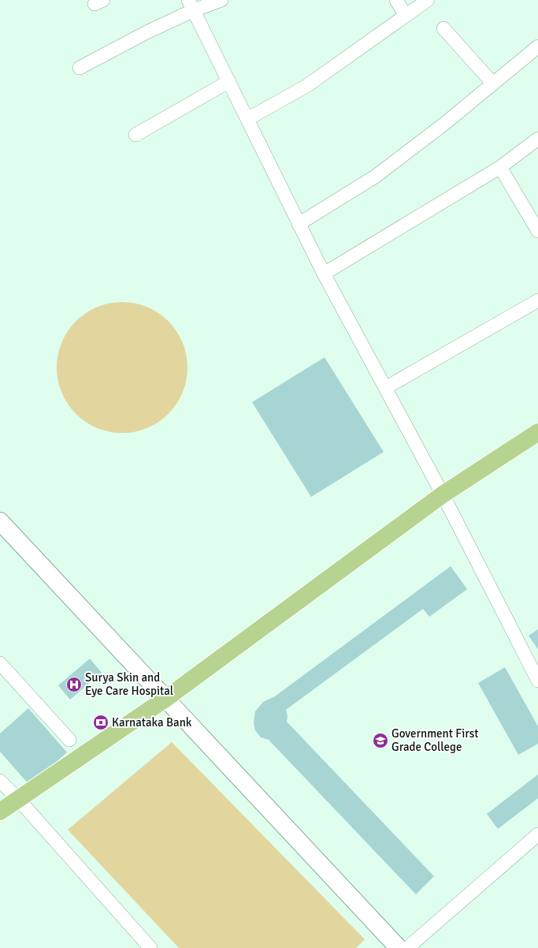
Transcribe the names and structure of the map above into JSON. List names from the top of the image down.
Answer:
{
  "places": {
    "hospital": ["Surya Skin and Eye Care Hospital"],
    "bank": ["Karnataka Bank"],
    "school or university": ["Government First Grade College"]
  }
}
